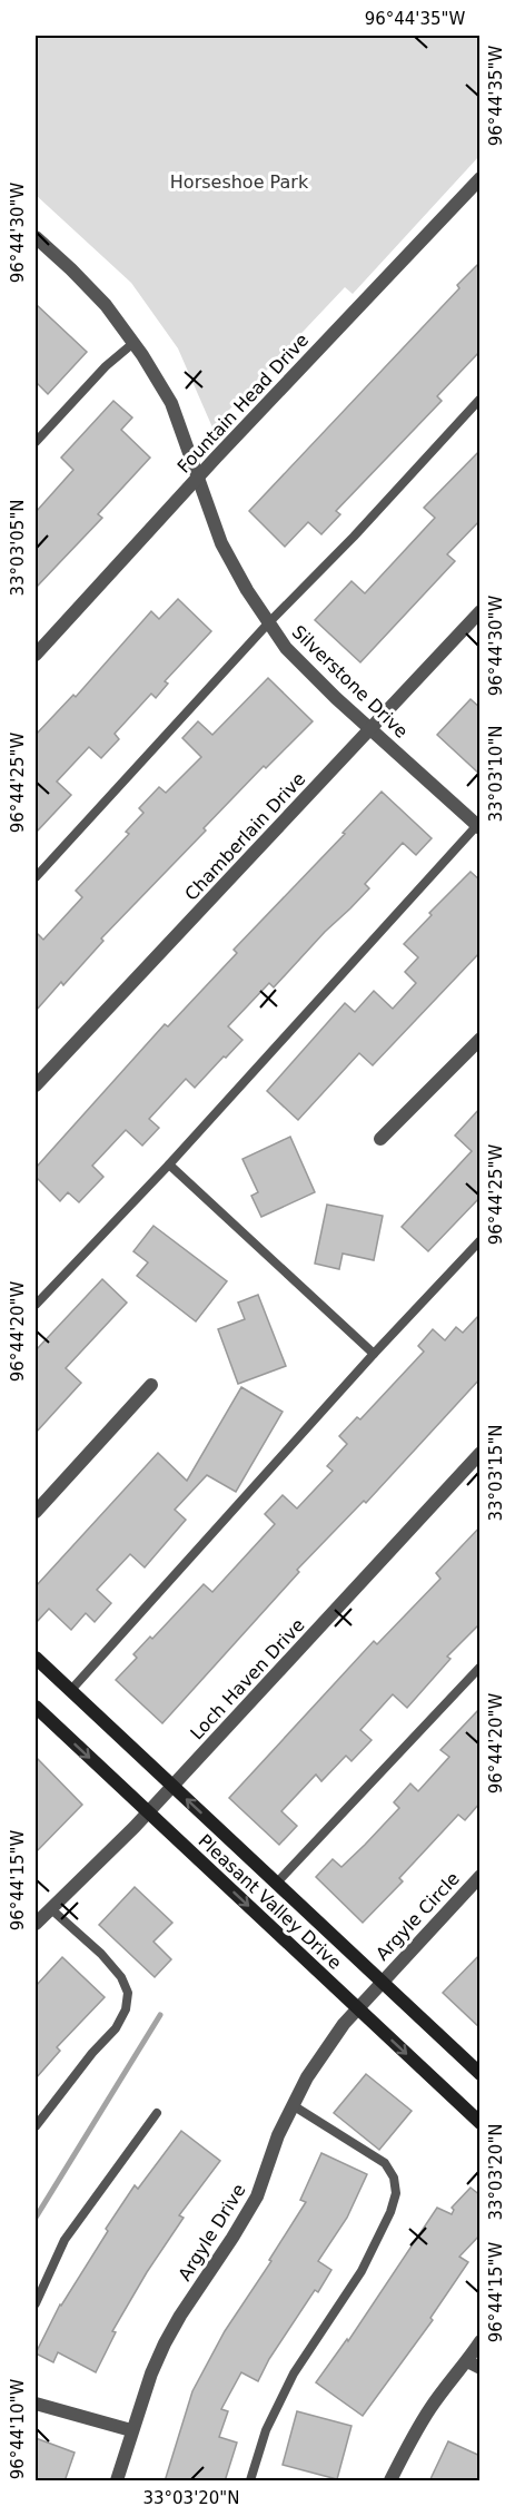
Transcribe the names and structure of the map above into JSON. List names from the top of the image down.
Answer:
{
  "streets": {
    "street": [
      "Fountain Head Drive",
      "Silverstone Drive",
      "Chamberlain Drive",
      "Loch Haven Drive",
      "Pleasant Valley Drive",
      "Argyle Circle",
      "Argyle Drive"
    ]
  },
  "crossings": [
    ["Fountain Head Drive", "Silverstone Drive"],
    ["Silverstone Drive", "Chamberlain Drive"],
    ["Loch Haven Drive", "Pleasant Valley Drive"],
    ["Pleasant Valley Drive", "Argyle Circle"],
    ["Pleasant Valley Drive", "Argyle Drive"],
    ["Argyle Circle", "Argyle Drive"]
  ],
  "parks": ["Horseshoe Park"],
  "coordinates": [
    "96°44'35\"W",
    "96°44'30\"W",
    "33°03'05\"N",
    "33°03'10\"N",
    "96°44'25\"W",
    "96°44'20\"W",
    "33°03'15\"N",
    "96°44'15\"W",
    "33°03'20\"N",
    "96°44'10\"W"
  ]
}
